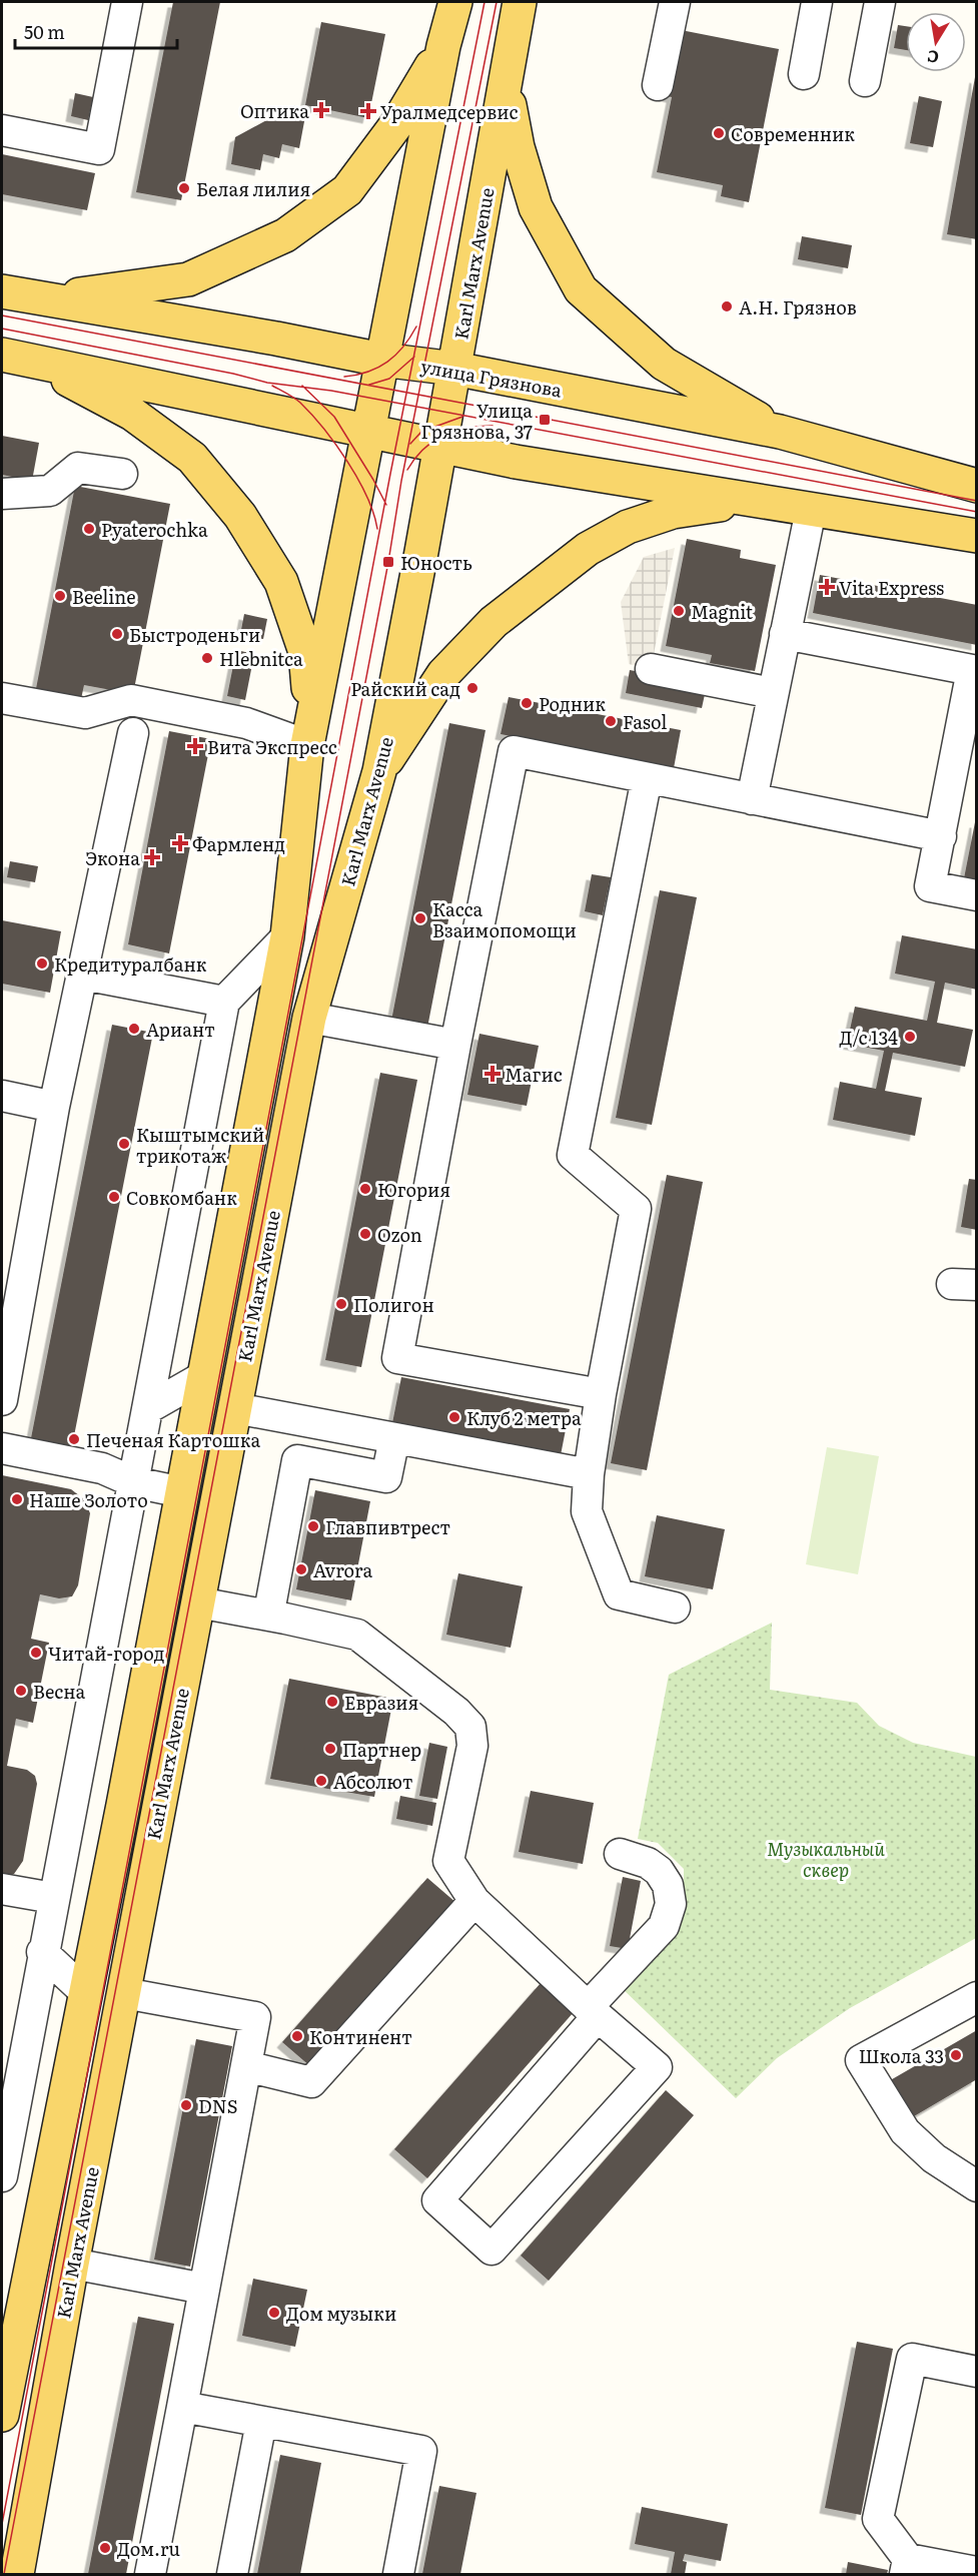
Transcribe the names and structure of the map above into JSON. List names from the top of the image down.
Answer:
{
  "streets": {
    "main road": ["Karl Marx Avenue", "улица Грязнова"]
  },
  "crossings": [
    ["Karl Marx Avenue", "улица Грязнова"]
  ],
  "parks": ["Музыкальный сквер"],
  "places": {
    "health": [
      "Оптика",
      "Уралмедсервис",
      "Vita Express",
      "Вита Экспресс",
      "Фармленд",
      "Экона",
      "Магис"
    ],
    "other": [
      "Современник",
      "Белая лилия",
      "А.Н. Грязнов",
      "Pyaterochka",
      "Beeline",
      "Magnit",
      "Быстроденьги",
      "Hlebnitca",
      "Райский сад",
      "Родник",
      "Fasol",
      "Касса Взаимопомощи",
      "Кредитуралбанк",
      "Ариант",
      "Д/с 134",
      "Кыштымский трикотаж",
      "Югория",
      "Совкомбанк",
      "Ozon",
      "Полигон",
      "Клуб 2 метра",
      "Печеная Картошка",
      "Наше Золото",
      "Главпивтрест",
      "Avrora",
      "Читай-город",
      "Весна",
      "Евразия",
      "Партнер",
      "Абсолют",
      "Континент",
      "Школа 33",
      "DNS",
      "Дом музыки",
      "Дом.ru"
    ],
    "transit": ["Улица Грязнова, 37", "Юность"]
  },
  "scale_bar": "50 m",
  "north": "bottom"
}
